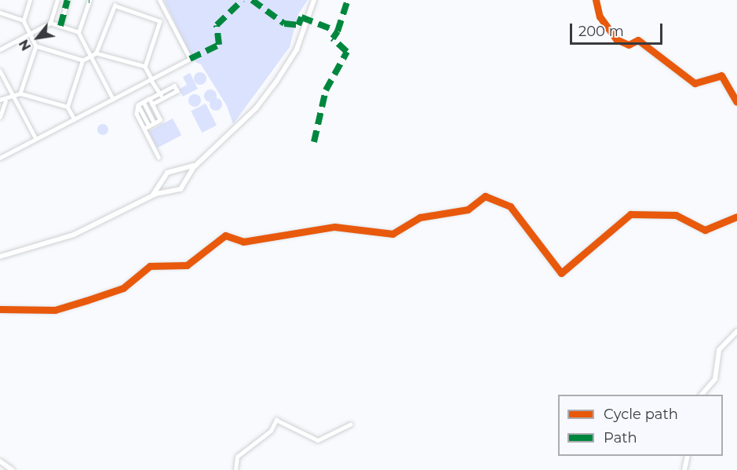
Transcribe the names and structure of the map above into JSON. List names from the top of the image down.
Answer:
{
  "legend": ["Cycle path", "Path"],
  "scale_bar": "200 m",
  "north": "bottom left"
}
